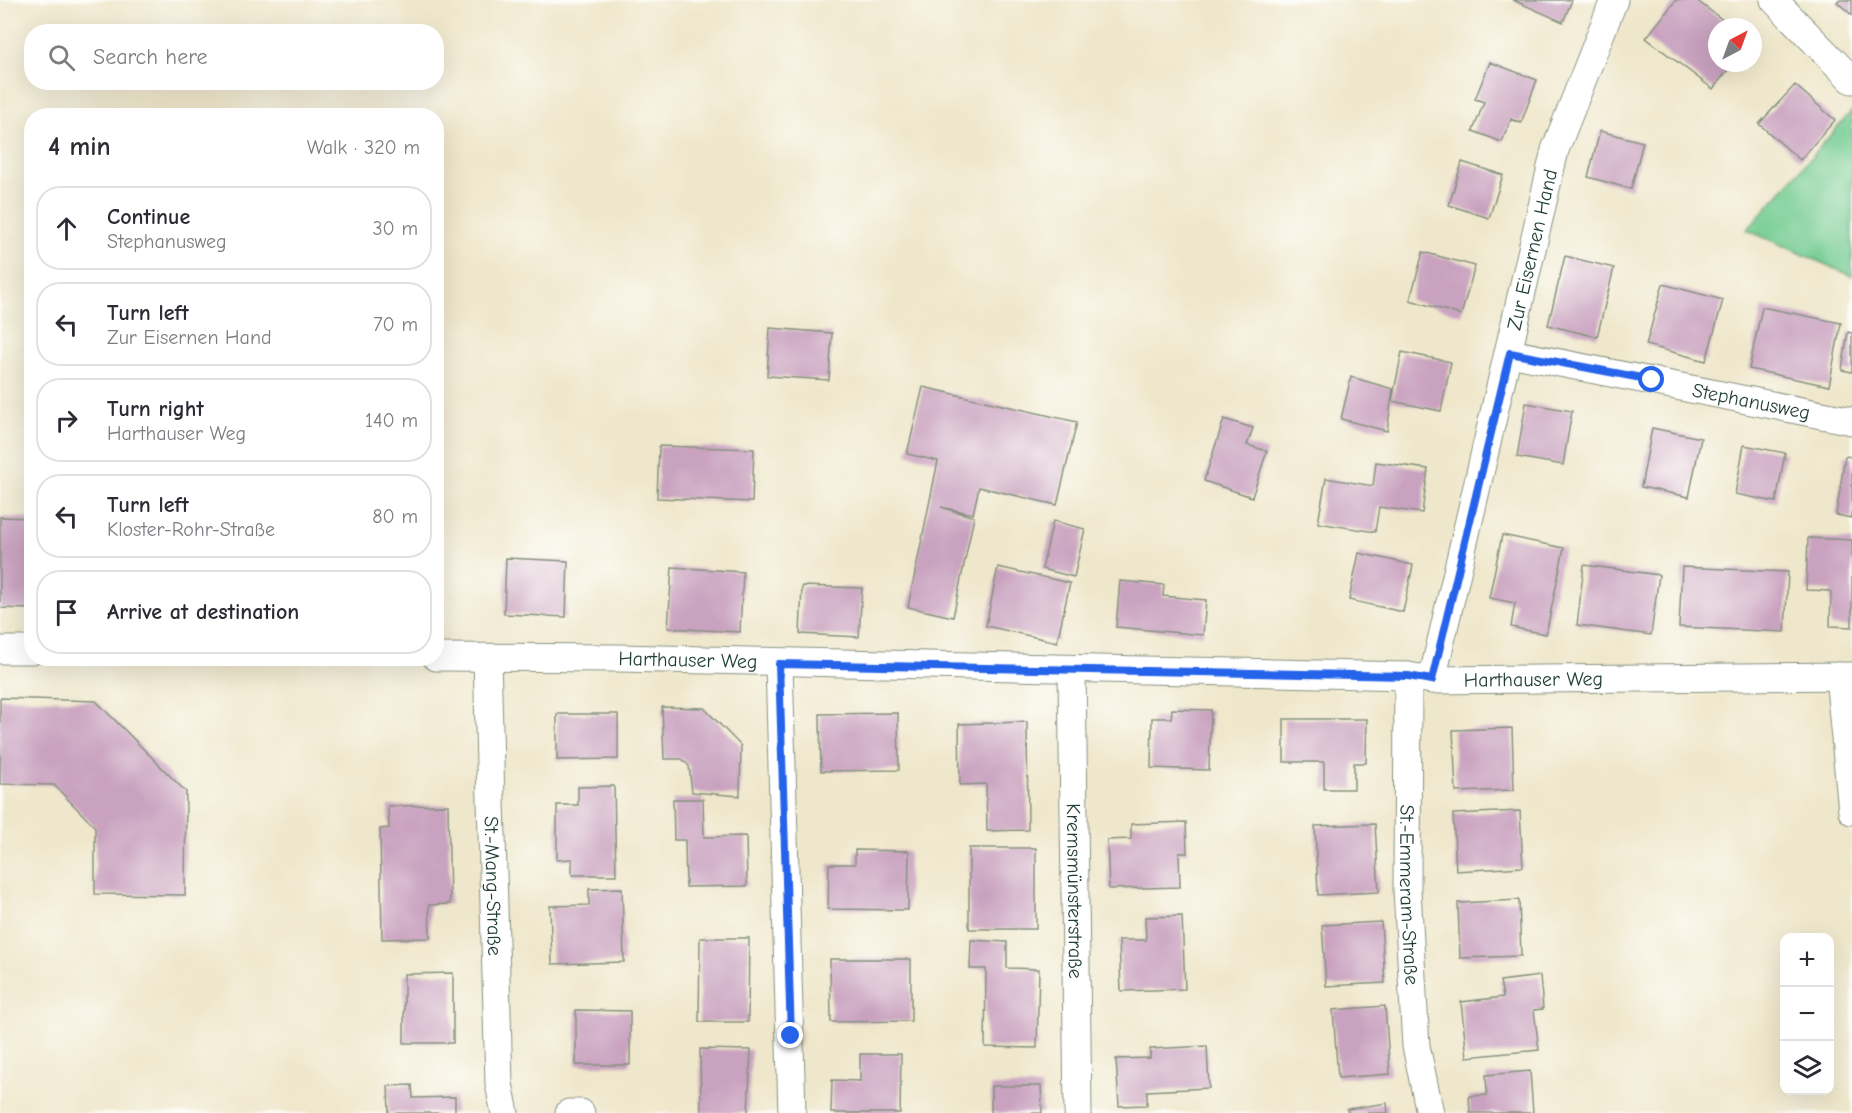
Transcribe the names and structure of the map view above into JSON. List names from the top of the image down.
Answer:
{
  "streets": {
    "street": [
      "Zur Eisernen Hand",
      "Stephanusweg",
      "Harthauser Weg",
      "St.-Mang-Straße",
      "Kremsmünsterstraße",
      "St.-Emmeram-Straße"
    ]
  },
  "crossings": [
    ["Zur Eisernen Hand", "Stephanusweg"],
    ["Zur Eisernen Hand", "Harthauser Weg"],
    ["Zur Eisernen Hand", "St.-Emmeram-Straße"],
    ["Harthauser Weg", "St.-Mang-Straße"],
    ["Harthauser Weg", "Kremsmünsterstraße"],
    ["Harthauser Weg", "St.-Emmeram-Straße"]
  ],
  "north": "top right",
  "page": {
    "search": "Search here",
    "heading": ["4 min", "Walk · 320 m"],
    "list": [
      ["Continue", "Stephanusweg", "30 m"],
      ["Turn left", "Zur Eisernen Hand", "70 m"],
      ["Turn right", "Harthauser Weg", "140 m"],
      ["Turn left", "Kloster-Rohr-Straße", "80 m"],
      "Arrive at destination"
    ],
    "map_buttons": ["+", "−"]
  }
}
